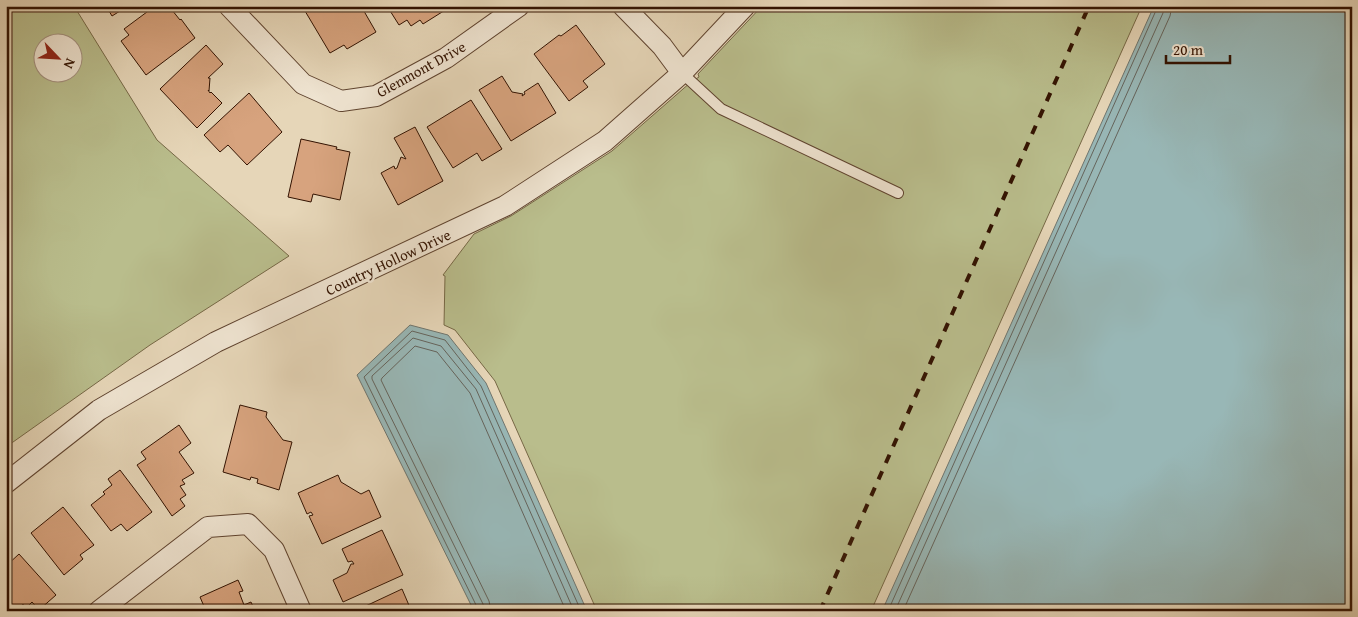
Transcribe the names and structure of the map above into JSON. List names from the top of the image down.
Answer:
{
  "streets": {
    "street": ["Glenmont Drive", "Country Hollow Drive"]
  },
  "scale_bar": "20 m",
  "north": "bottom right"
}
